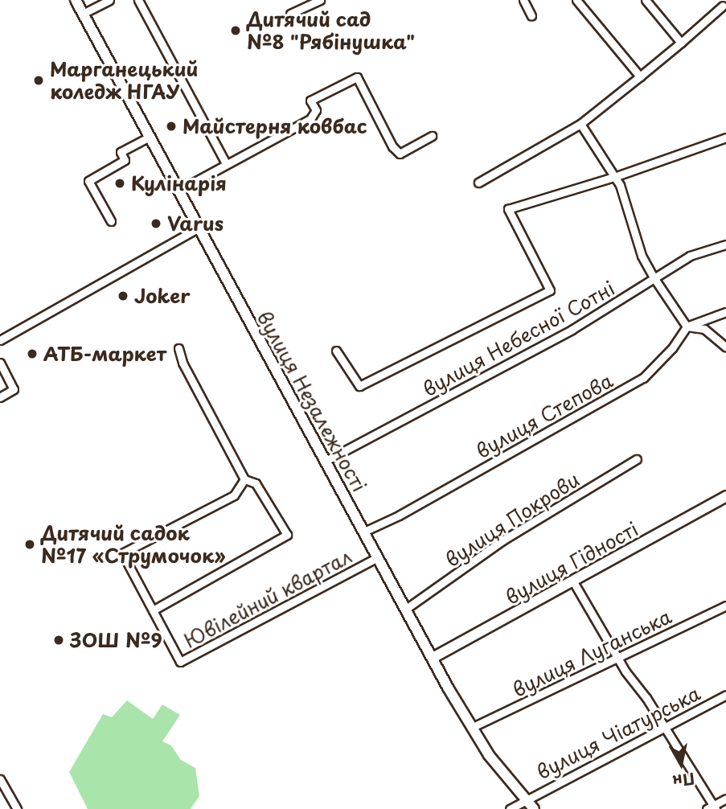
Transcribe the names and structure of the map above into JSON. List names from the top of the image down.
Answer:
{
  "streets": {
    "main road": ["вулиця Незалежності", "вулиця Гідності"],
    "street": [
      "вулиця Небесної Сотні",
      "вулиця Степова",
      "вулиця Покрови",
      "Ювілейний квартал",
      "вулиця Луганська",
      "вулиця Чіатурська"
    ]
  },
  "crossings": [
    ["вулиця Небесної Сотні", "вулиця Незалежності"],
    ["вулиця Незалежності", "вулиця Степова"],
    ["вулиця Незалежності", "вулиця Покрови"],
    ["вулиця Незалежності", "вулиця Гідності"],
    ["вулиця Незалежності", "Ювілейний квартал"],
    ["вулиця Незалежності", "вулиця Луганська"],
    ["вулиця Незалежності", "вулиця Чіатурська"]
  ],
  "places": [
    "Дитячий сад №8 \"Рябінушка\"",
    "Марганецький коледж НГАУ",
    "Майстерня ковбас",
    "Кулінарія",
    "Varus",
    "Joker",
    "АТБ-маркет",
    "Дитячий садок №17 «Струмочок»",
    "ЗОШ №9"
  ],
  "north": "bottom"
}
